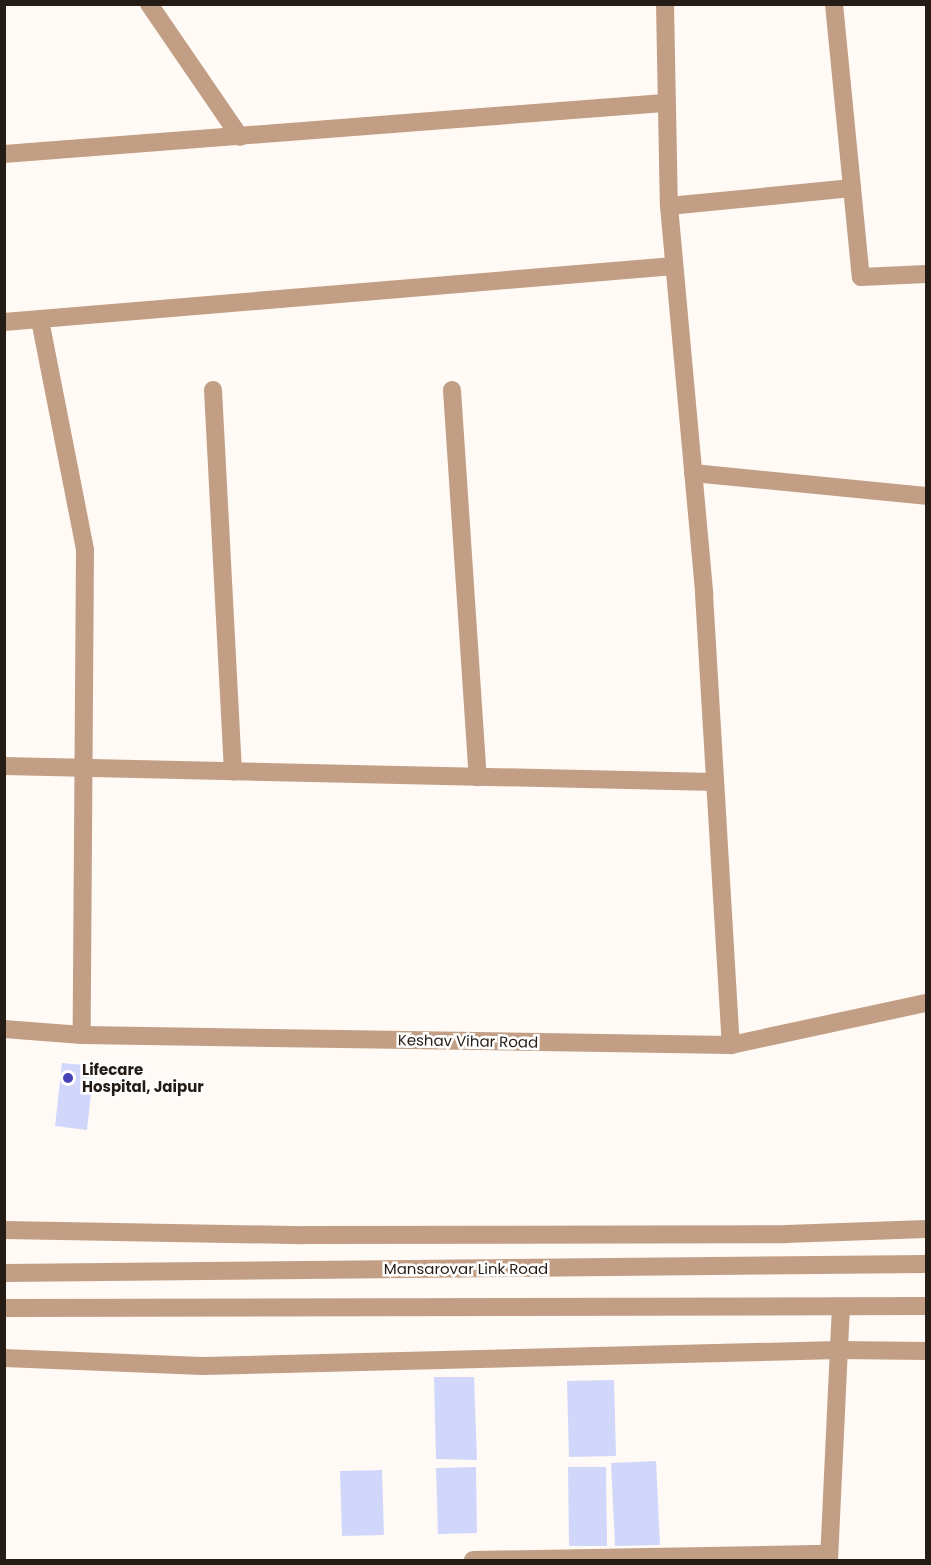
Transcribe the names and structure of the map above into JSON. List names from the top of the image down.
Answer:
{
  "streets": {
    "street": ["Keshav Vihar Road", "Mansarovar Link Road"]
  },
  "places": ["Lifecare Hospital, Jaipur"]
}
